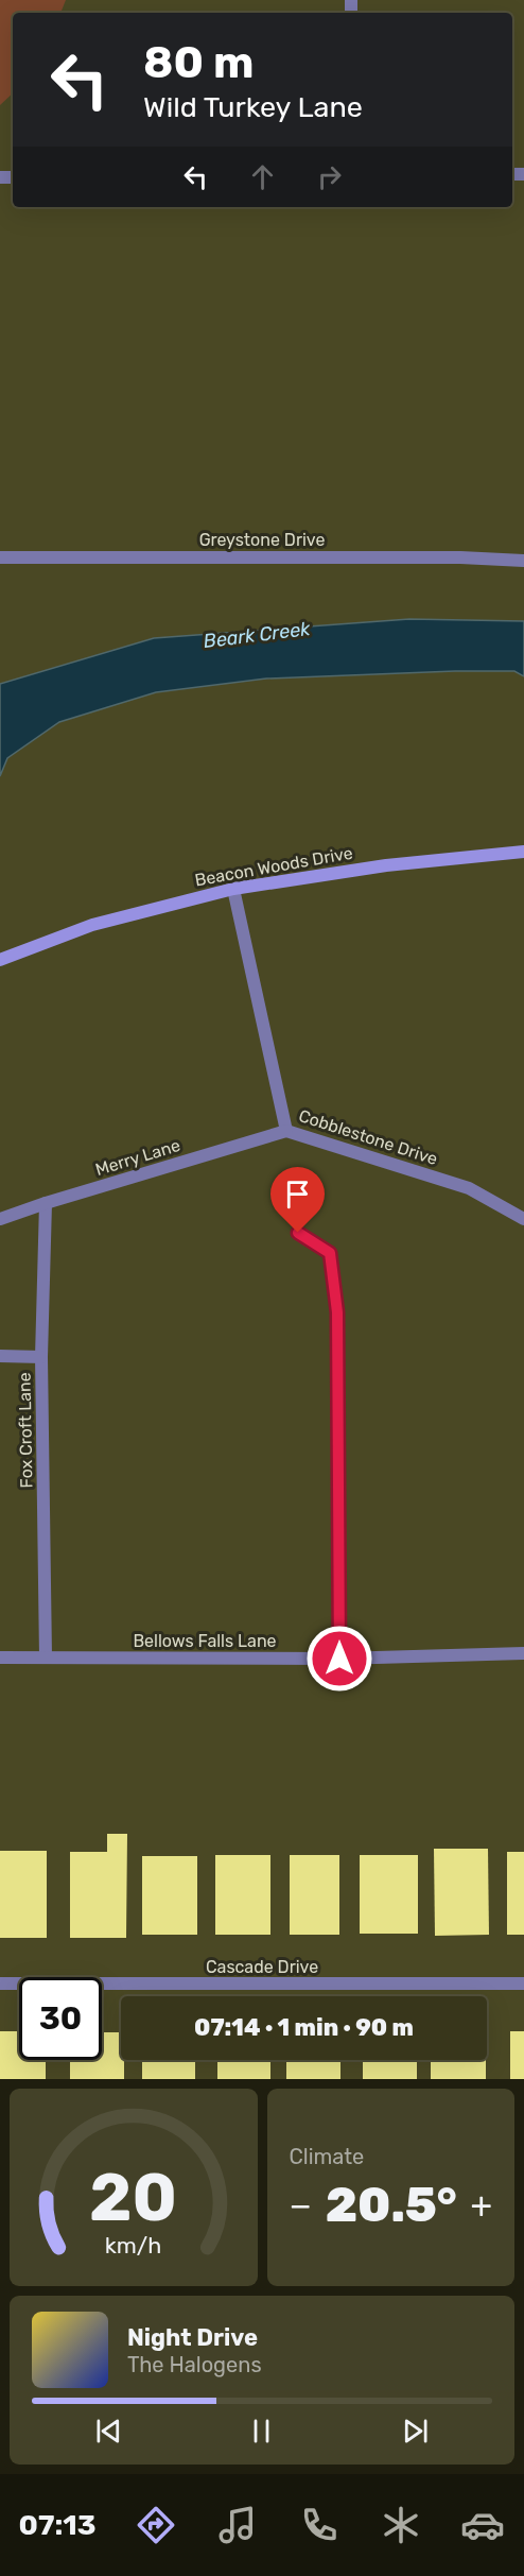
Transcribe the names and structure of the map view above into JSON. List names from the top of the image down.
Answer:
{
  "streets": {
    "street": [
      "Greystone Drive",
      "Beacon Woods Drive",
      "Cobblestone Drive",
      "Merry Lane",
      "Fox Croft Lane",
      "Bellows Falls Lane",
      "Cascade Drive"
    ]
  },
  "crossings": [
    ["Beacon Woods Drive", "Cobblestone Drive"],
    ["Cobblestone Drive", "Merry Lane"],
    ["Merry Lane", "Fox Croft Lane"],
    ["Fox Croft Lane", "Bellows Falls Lane"]
  ],
  "water": ["Beark Creek"],
  "page": {
    "turn": ["80 m", "Wild Turkey Lane"],
    "limit": "30",
    "trip": "07:14 · 1 min · 90 m",
    "tile": "Climate",
    "heat": ["−", "20.5°", "+"],
    "song": ["Night Drive", "The Halogens"],
    "tabs": "07:13",
    "gauge": ["20", "km/h"]
  }
}
